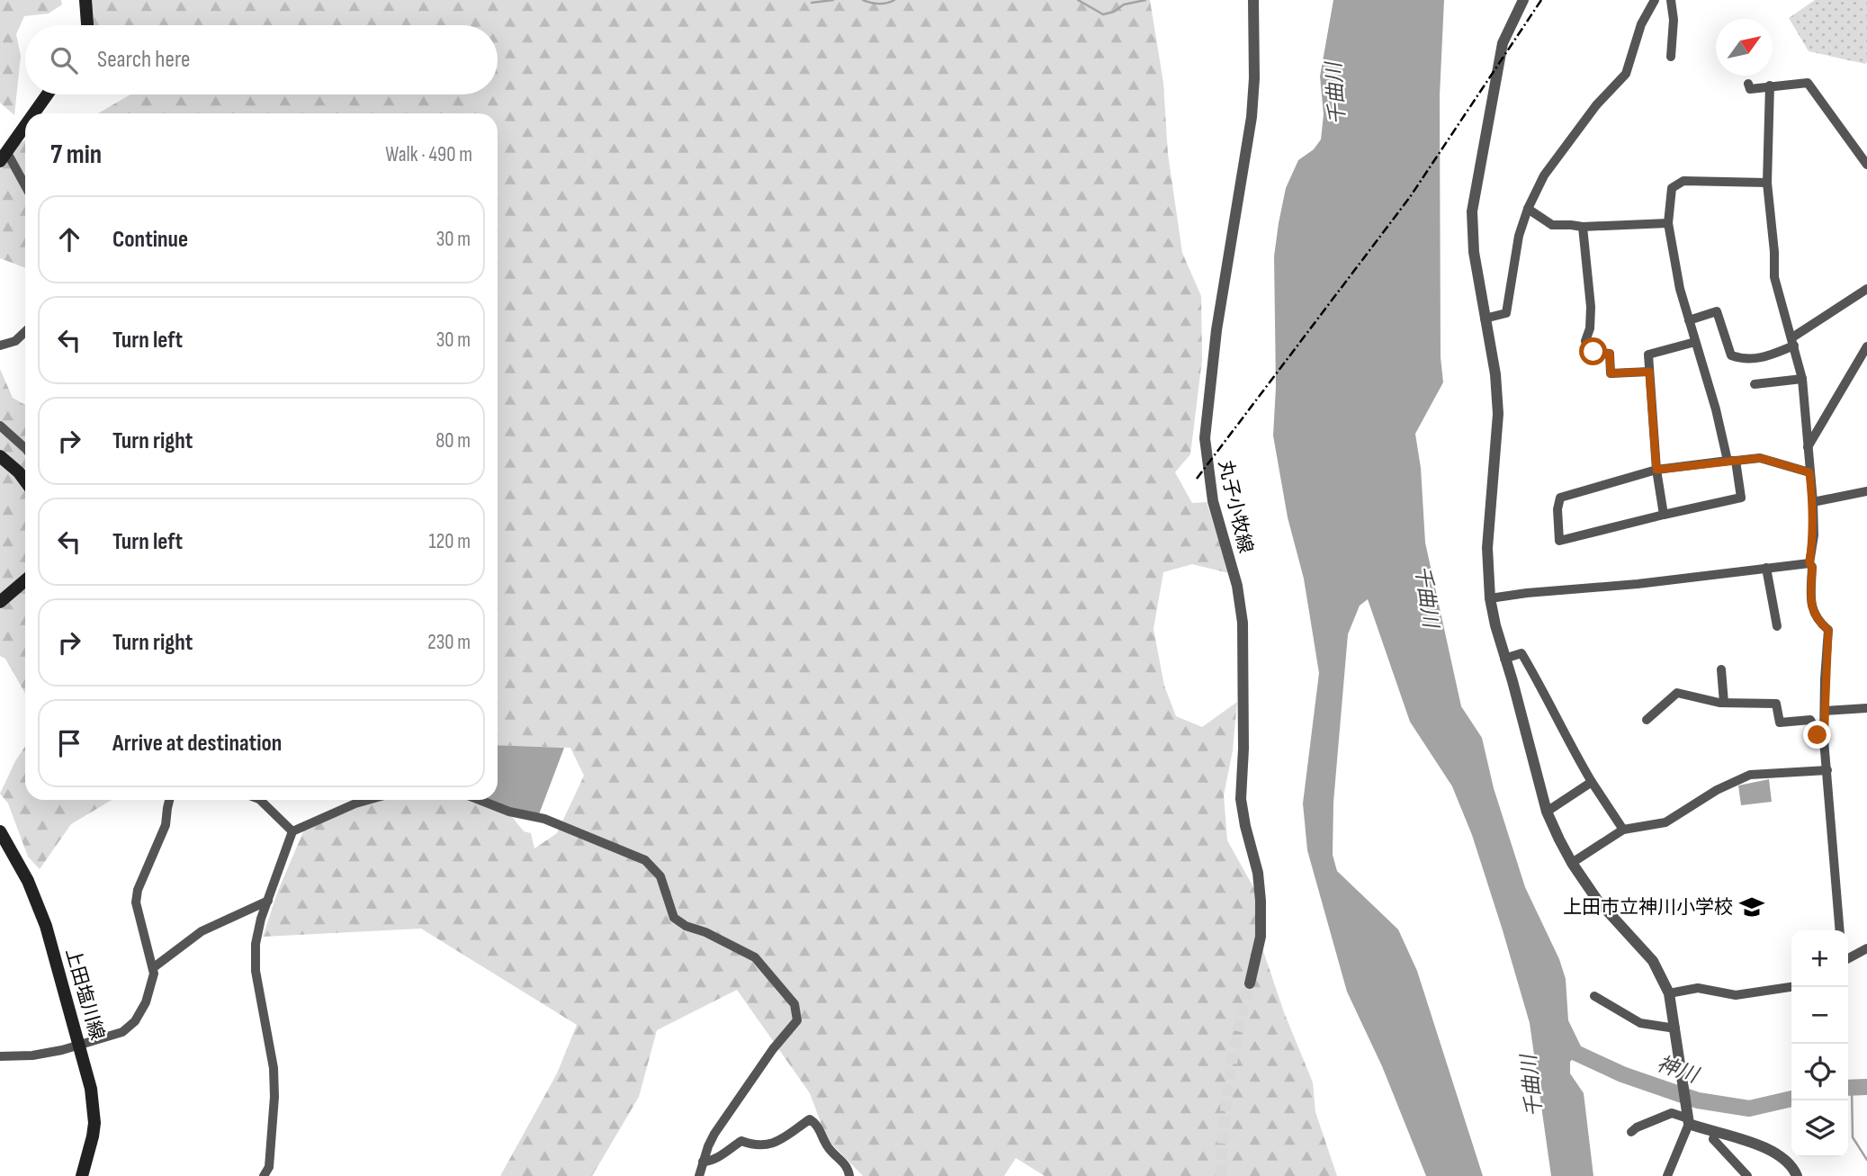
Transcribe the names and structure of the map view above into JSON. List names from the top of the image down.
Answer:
{
  "streets": {
    "main road": ["上田塩川線"],
    "street": ["丸子小牧線"]
  },
  "water": ["千曲川", "神川"],
  "places": {
    "school or university": ["上田市立神川小学校"]
  },
  "north": "top right",
  "page": {
    "search": "Search here",
    "heading": ["7 min", "Walk · 490 m"],
    "list": [
      ["Continue", "30 m"],
      ["Turn left", "30 m"],
      ["Turn right", "80 m"],
      ["Turn left", "120 m"],
      ["Turn right", "230 m"],
      "Arrive at destination"
    ],
    "map_buttons": ["+", "−"]
  }
}
